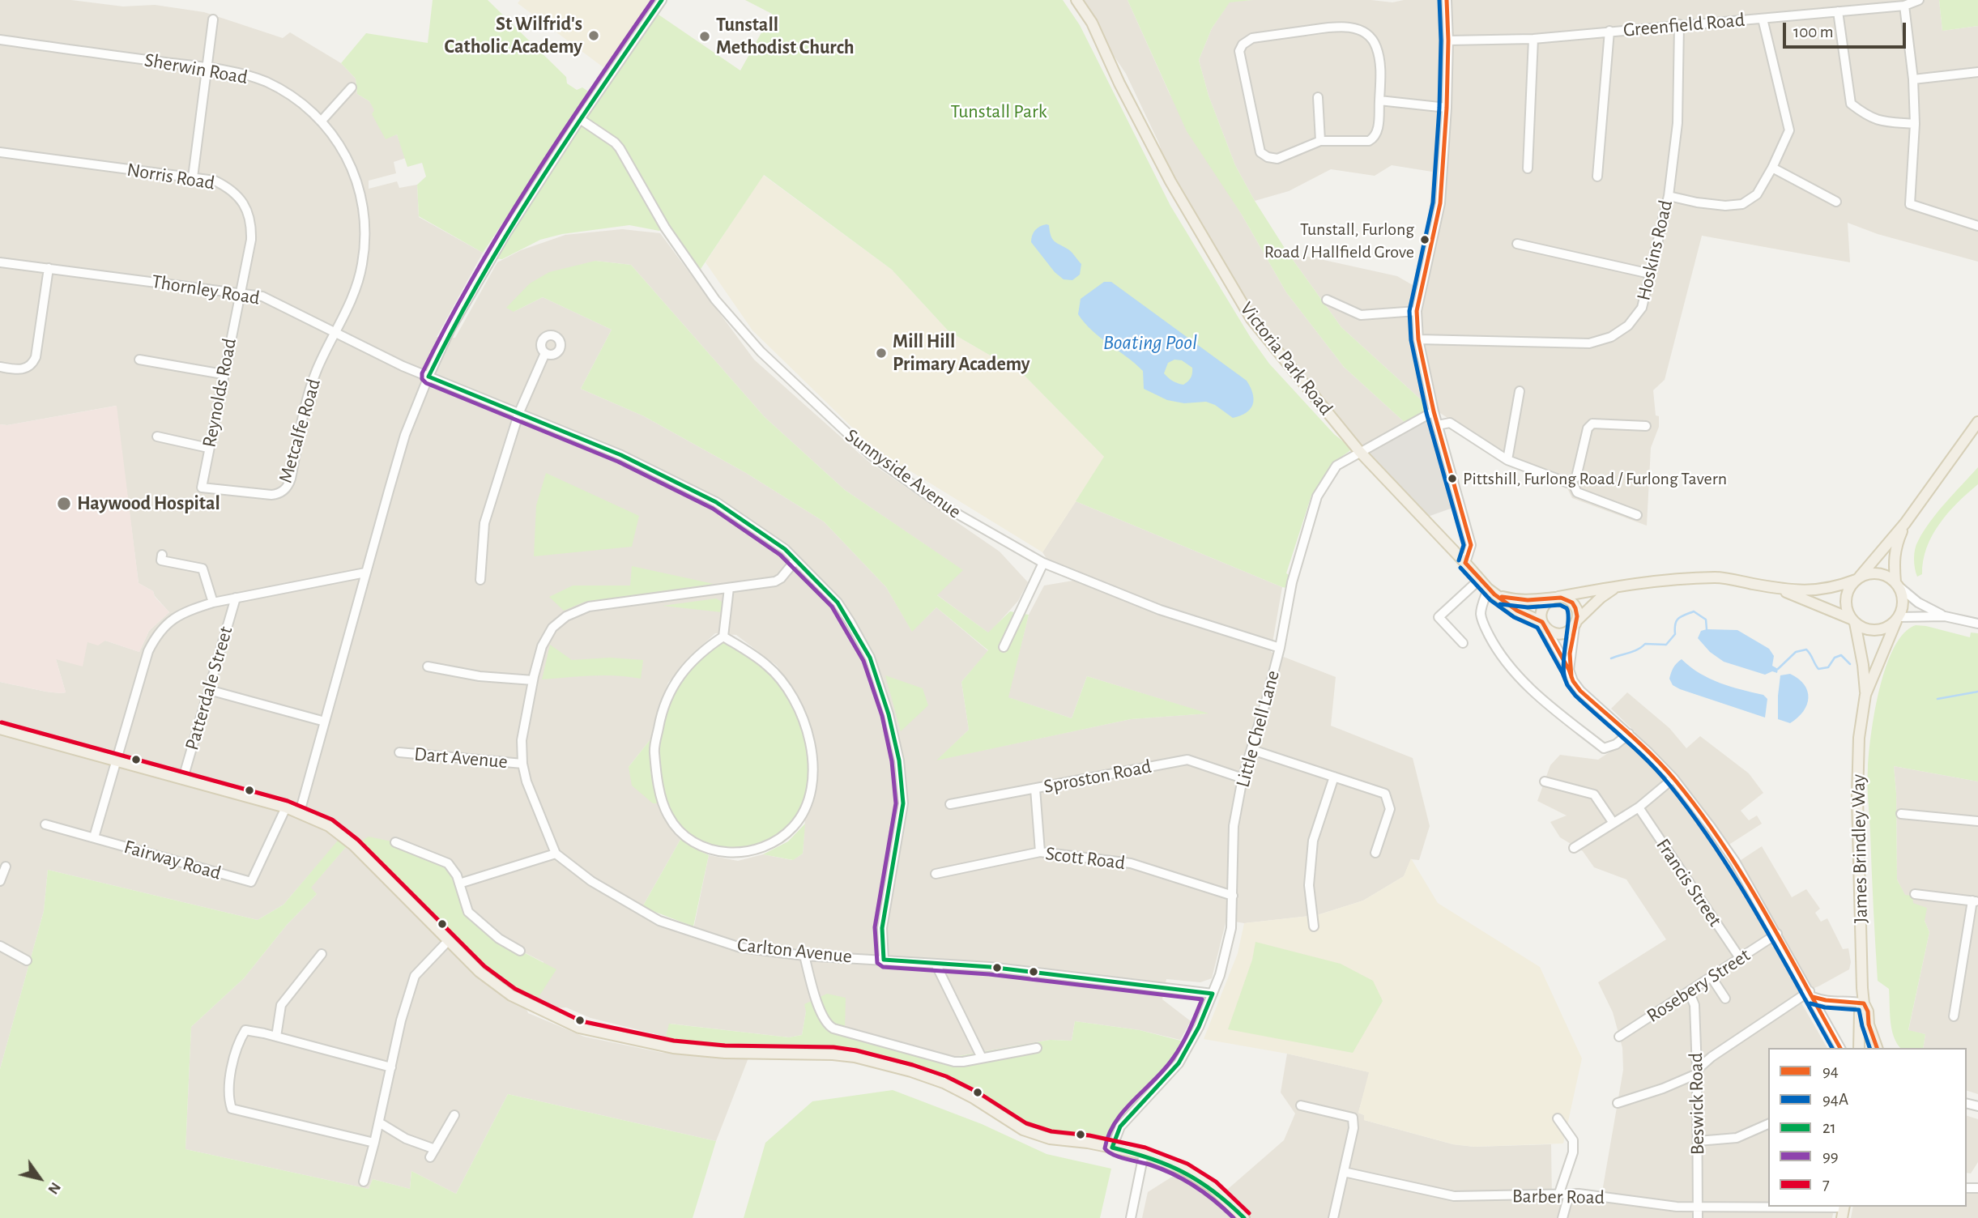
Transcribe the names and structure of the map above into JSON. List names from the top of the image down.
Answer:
{
  "streets": {
    "main road": ["Victoria Park Road", "James Brindley Way"],
    "street": [
      "Greenfield Road",
      "Sherwin Road",
      "Norris Road",
      "Hoskins Road",
      "Thornley Road",
      "Reynolds Road",
      "Metcalfe Road",
      "Sunnyside Avenue",
      "Patterdale Street",
      "Little Chell Lane",
      "Dart Avenue",
      "Sproston Road",
      "Scott Road",
      "Fairway Road",
      "Francis Street",
      "Carlton Avenue",
      "Rosebery Street",
      "Beswick Road",
      "Barber Road"
    ]
  },
  "crossings": [
    ["Greenfield Road", "Hoskins Road"],
    ["Sherwin Road", "Thornley Road"],
    ["Sherwin Road", "Metcalfe Road"],
    ["Norris Road", "Thornley Road"],
    ["Norris Road", "Reynolds Road"],
    ["Thornley Road", "Reynolds Road"],
    ["Thornley Road", "Metcalfe Road"],
    ["Thornley Road", "Carlton Avenue"],
    ["Victoria Park Road", "Little Chell Lane"],
    ["Reynolds Road", "Metcalfe Road"],
    ["Sunnyside Avenue", "Little Chell Lane"],
    ["Little Chell Lane", "Sproston Road"],
    ["Little Chell Lane", "Scott Road"],
    ["Little Chell Lane", "Carlton Avenue"],
    ["Dart Avenue", "Carlton Avenue"],
    ["Francis Street", "Rosebery Street"],
    ["Rosebery Street", "Beswick Road"],
    ["Beswick Road", "Barber Road"]
  ],
  "water": ["Boating Pool"],
  "parks": ["Tunstall Park"],
  "places": [
    "St Wilfrid's Catholic Academy",
    "Tunstall Methodist Church",
    "Tunstall, Furlong Road / Hallfield Grove",
    "Mill Hill Primary Academy",
    "Pittshill, Furlong Road / Furlong Tavern",
    "Haywood Hospital"
  ],
  "lines": [
    "transit line 94",
    "transit line 94A",
    "transit line 21",
    "transit line 99",
    "transit line 7"
  ],
  "legend": [
    "94",
    "94A",
    "21",
    "99",
    "7"
  ],
  "scale_bar": "100 m",
  "north": "bottom right"
}
